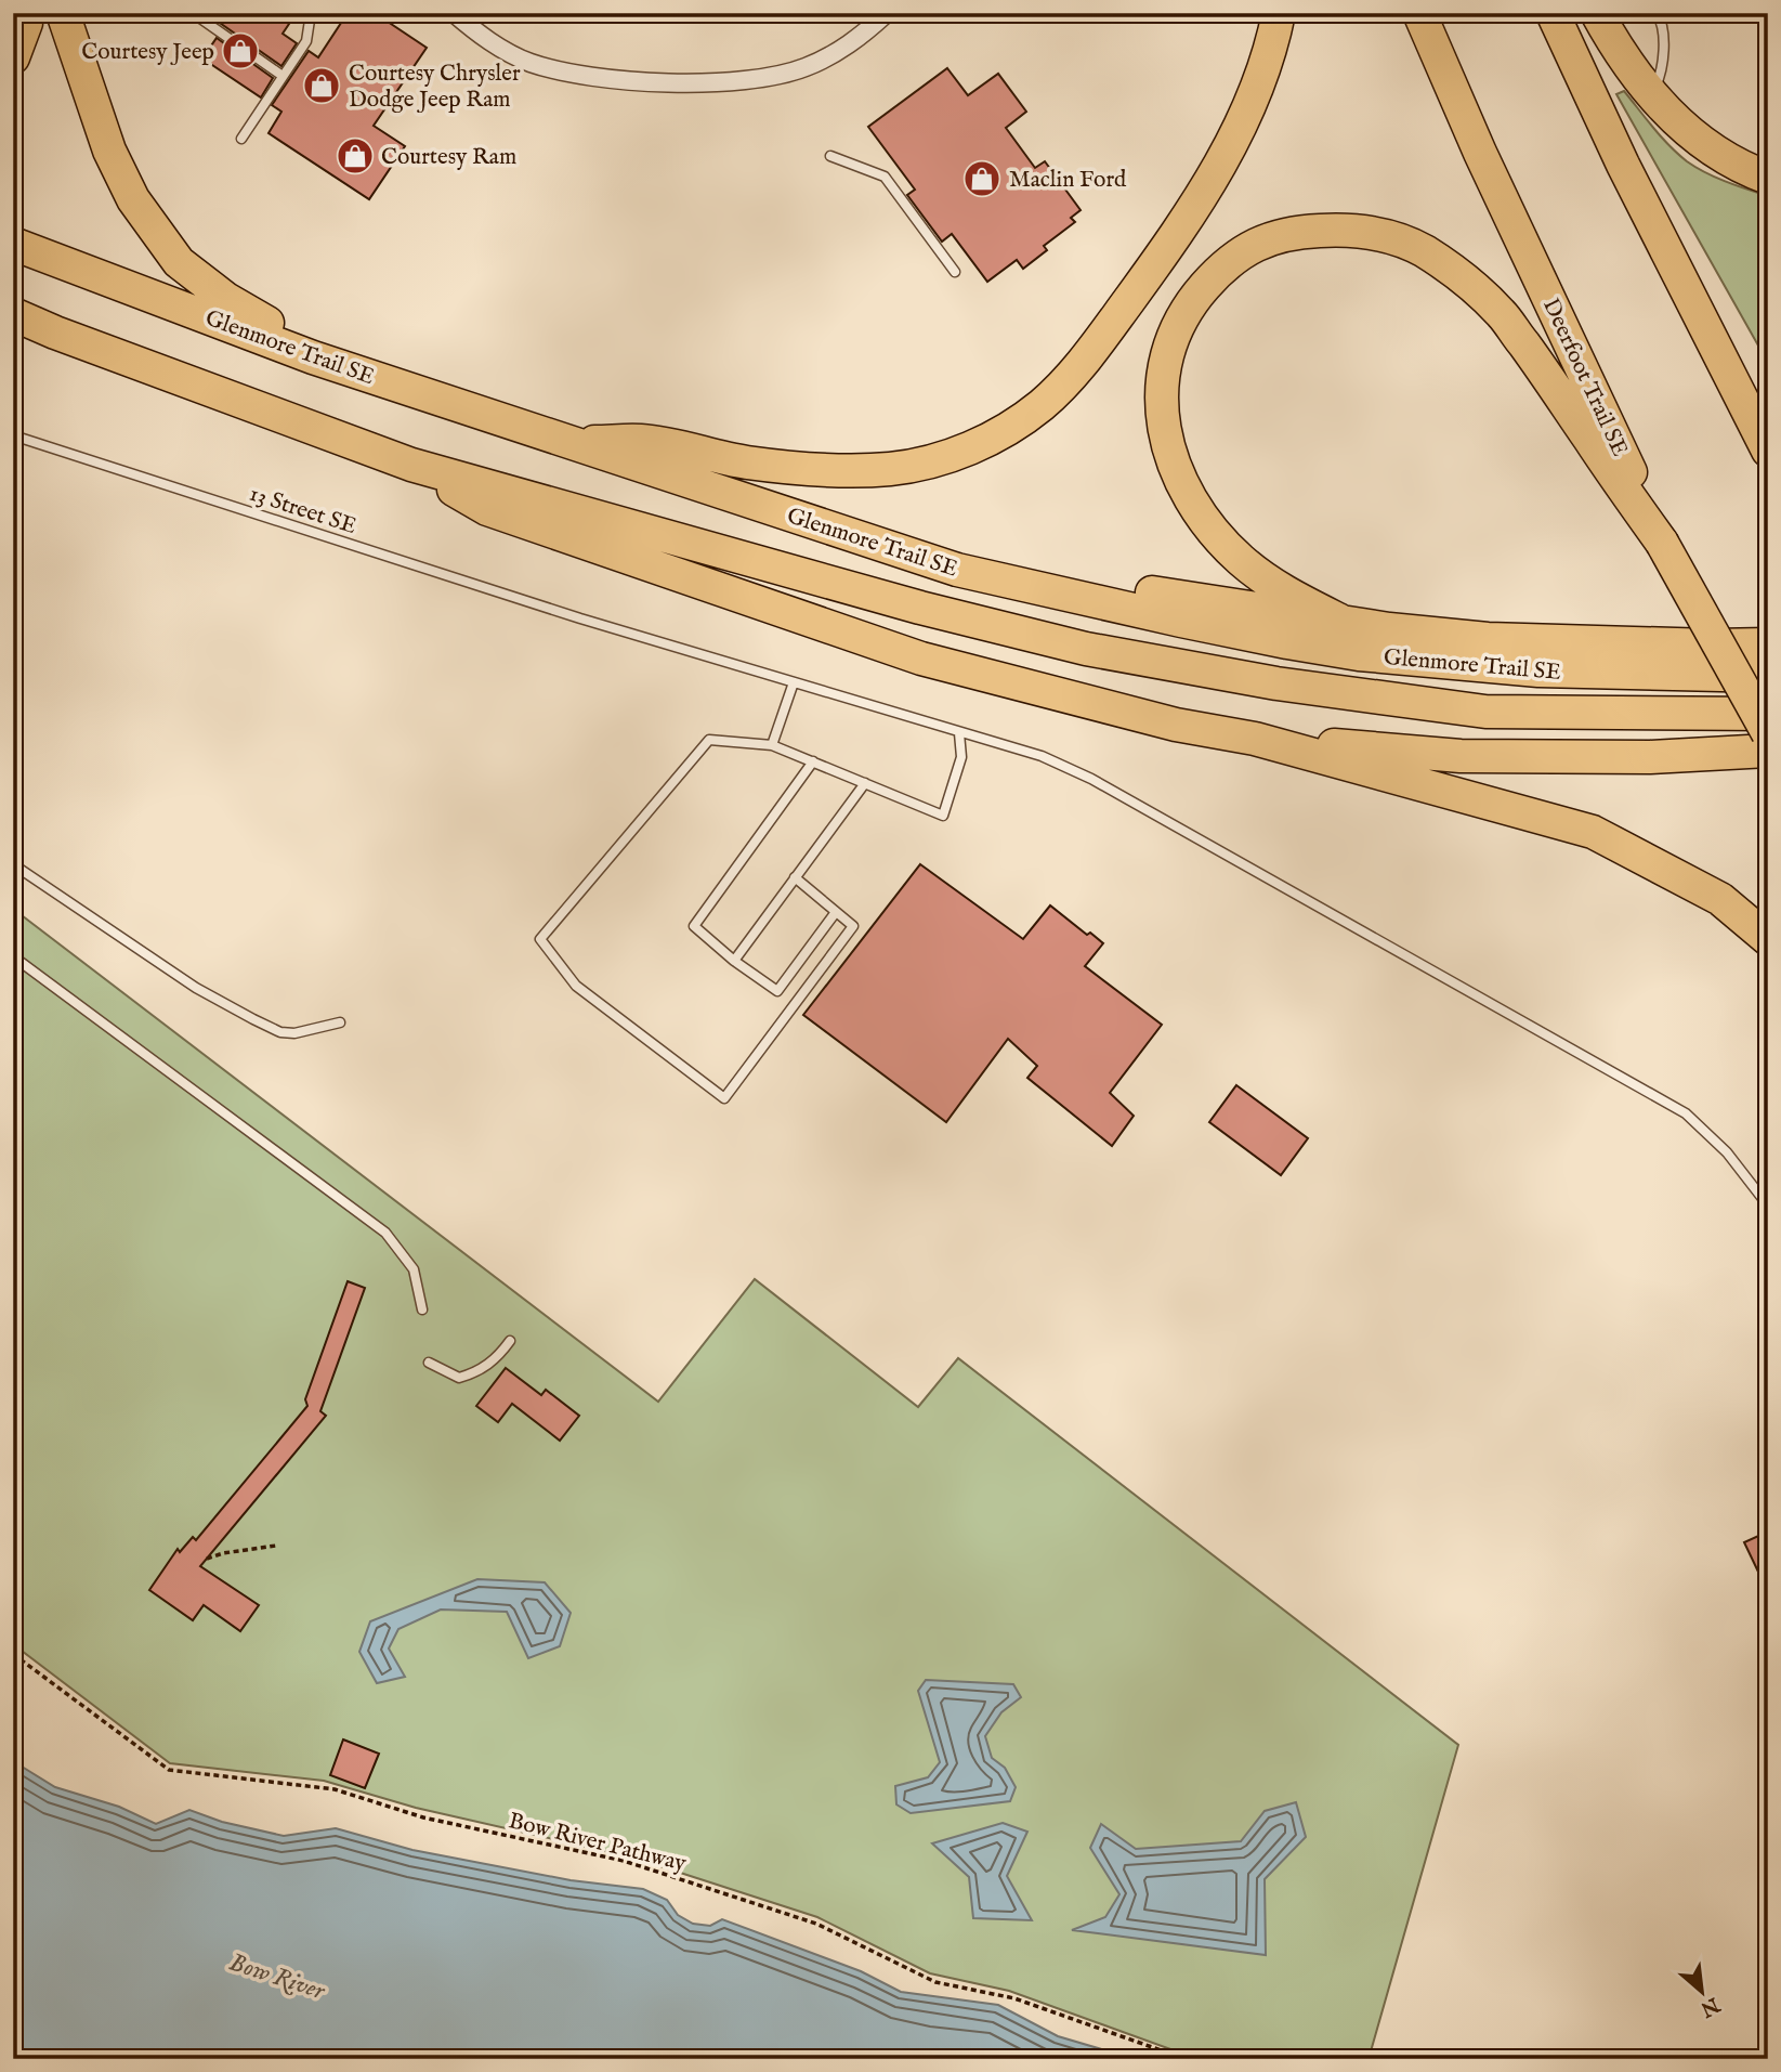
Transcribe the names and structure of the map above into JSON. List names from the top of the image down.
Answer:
{
  "streets": {
    "highway": ["Glenmore Trail SE", "Deerfoot Trail SE"],
    "lane": ["13 Street SE"],
    "path": ["Bow River Pathway"]
  },
  "water": ["Bow River"],
  "places": {
    "shop": [
      "Courtesy Jeep",
      "Courtesy Chrysler Dodge Jeep Ram",
      "Courtesy Ram",
      "Maclin Ford"
    ]
  },
  "north": "bottom right"
}
